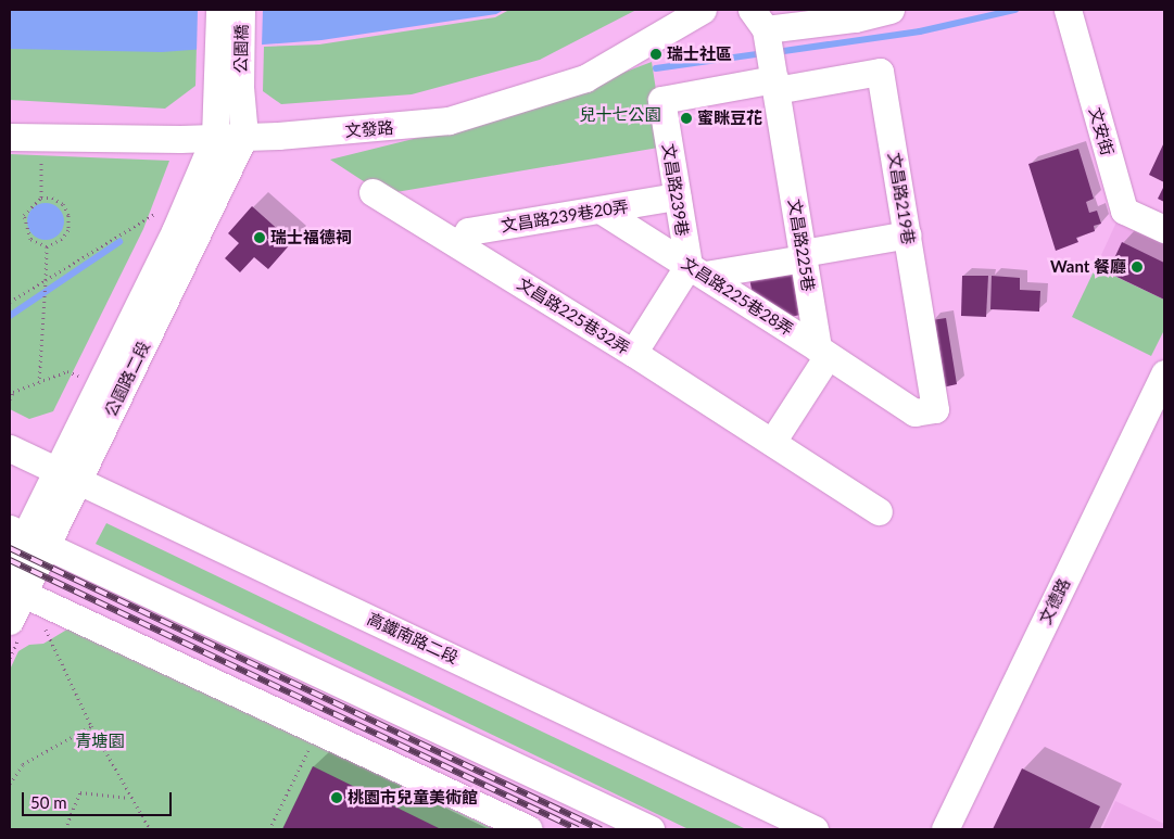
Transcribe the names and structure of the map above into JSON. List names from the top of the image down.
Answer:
{
  "streets": {
    "street": [
      "公園橋",
      "文發路",
      "文安街",
      "文昌路239巷",
      "文昌路219巷",
      "文昌路239巷20弄",
      "文昌路225巷",
      "文昌路225巷28弄",
      "文昌路225巷32弄",
      "公園路二段",
      "文德路",
      "高鐵南路二段"
    ]
  },
  "crossings": [
    ["文發路", "公園路二段"],
    ["文昌路239巷", "文昌路219巷"],
    ["文昌路239巷", "文昌路239巷20弄"],
    ["文昌路239巷", "文昌路225巷"],
    ["文昌路239巷", "文昌路225巷28弄"],
    ["文昌路219巷", "文昌路225巷"],
    ["文昌路219巷", "文昌路225巷28弄"],
    ["文昌路239巷20弄", "文昌路225巷28弄"],
    ["文昌路239巷20弄", "文昌路225巷32弄"],
    ["文昌路225巷", "文昌路225巷28弄"],
    ["公園路二段", "高鐵南路二段"]
  ],
  "parks": ["兒十七公園", "青塘園"],
  "places": [
    "瑞士社區",
    "蜜眯豆花",
    "瑞士福德祠",
    "Want 餐廳",
    "桃園市兒童美術館"
  ],
  "scale_bar": "50 m"
}
